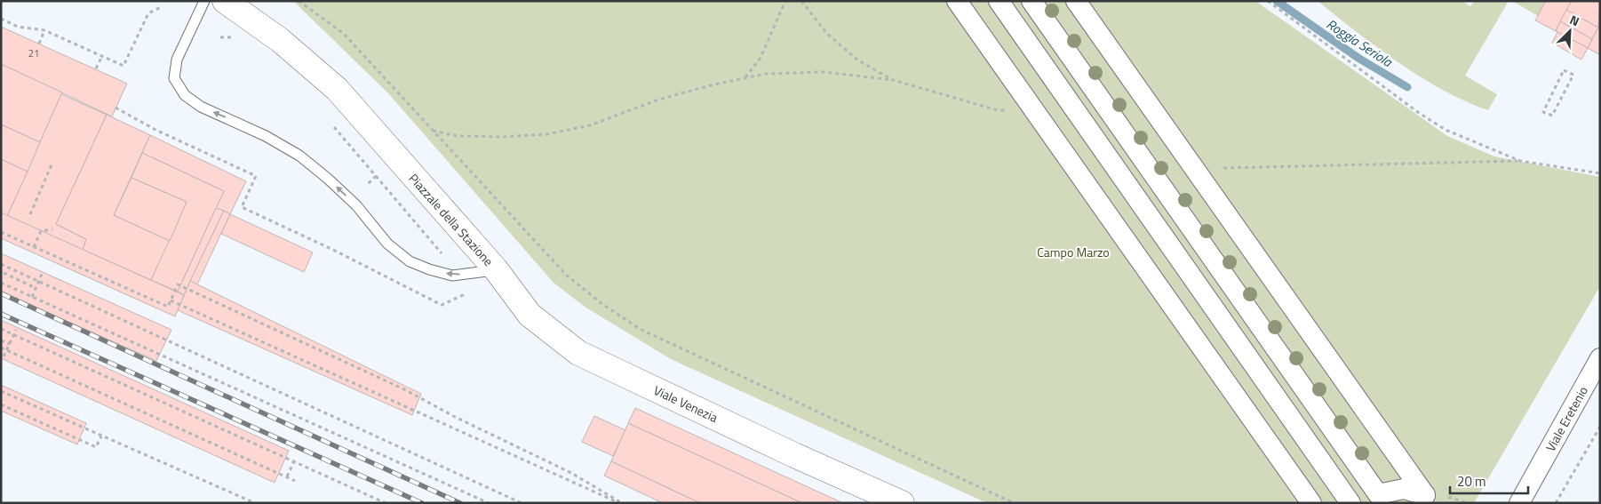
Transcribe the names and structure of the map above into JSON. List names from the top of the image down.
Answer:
{
  "streets": {
    "main road": ["Piazzale della Stazione", "Viale Venezia"],
    "street": ["Viale Eretenio"]
  },
  "crossings": [
    ["Piazzale della Stazione", "Viale Venezia"]
  ],
  "one_way": ["Piazzale della Stazione"],
  "water": ["Roggia Seriola"],
  "parks": ["Campo Marzo"],
  "house_numbers": ["21"],
  "scale_bar": "20 m",
  "north": "top right"
}
